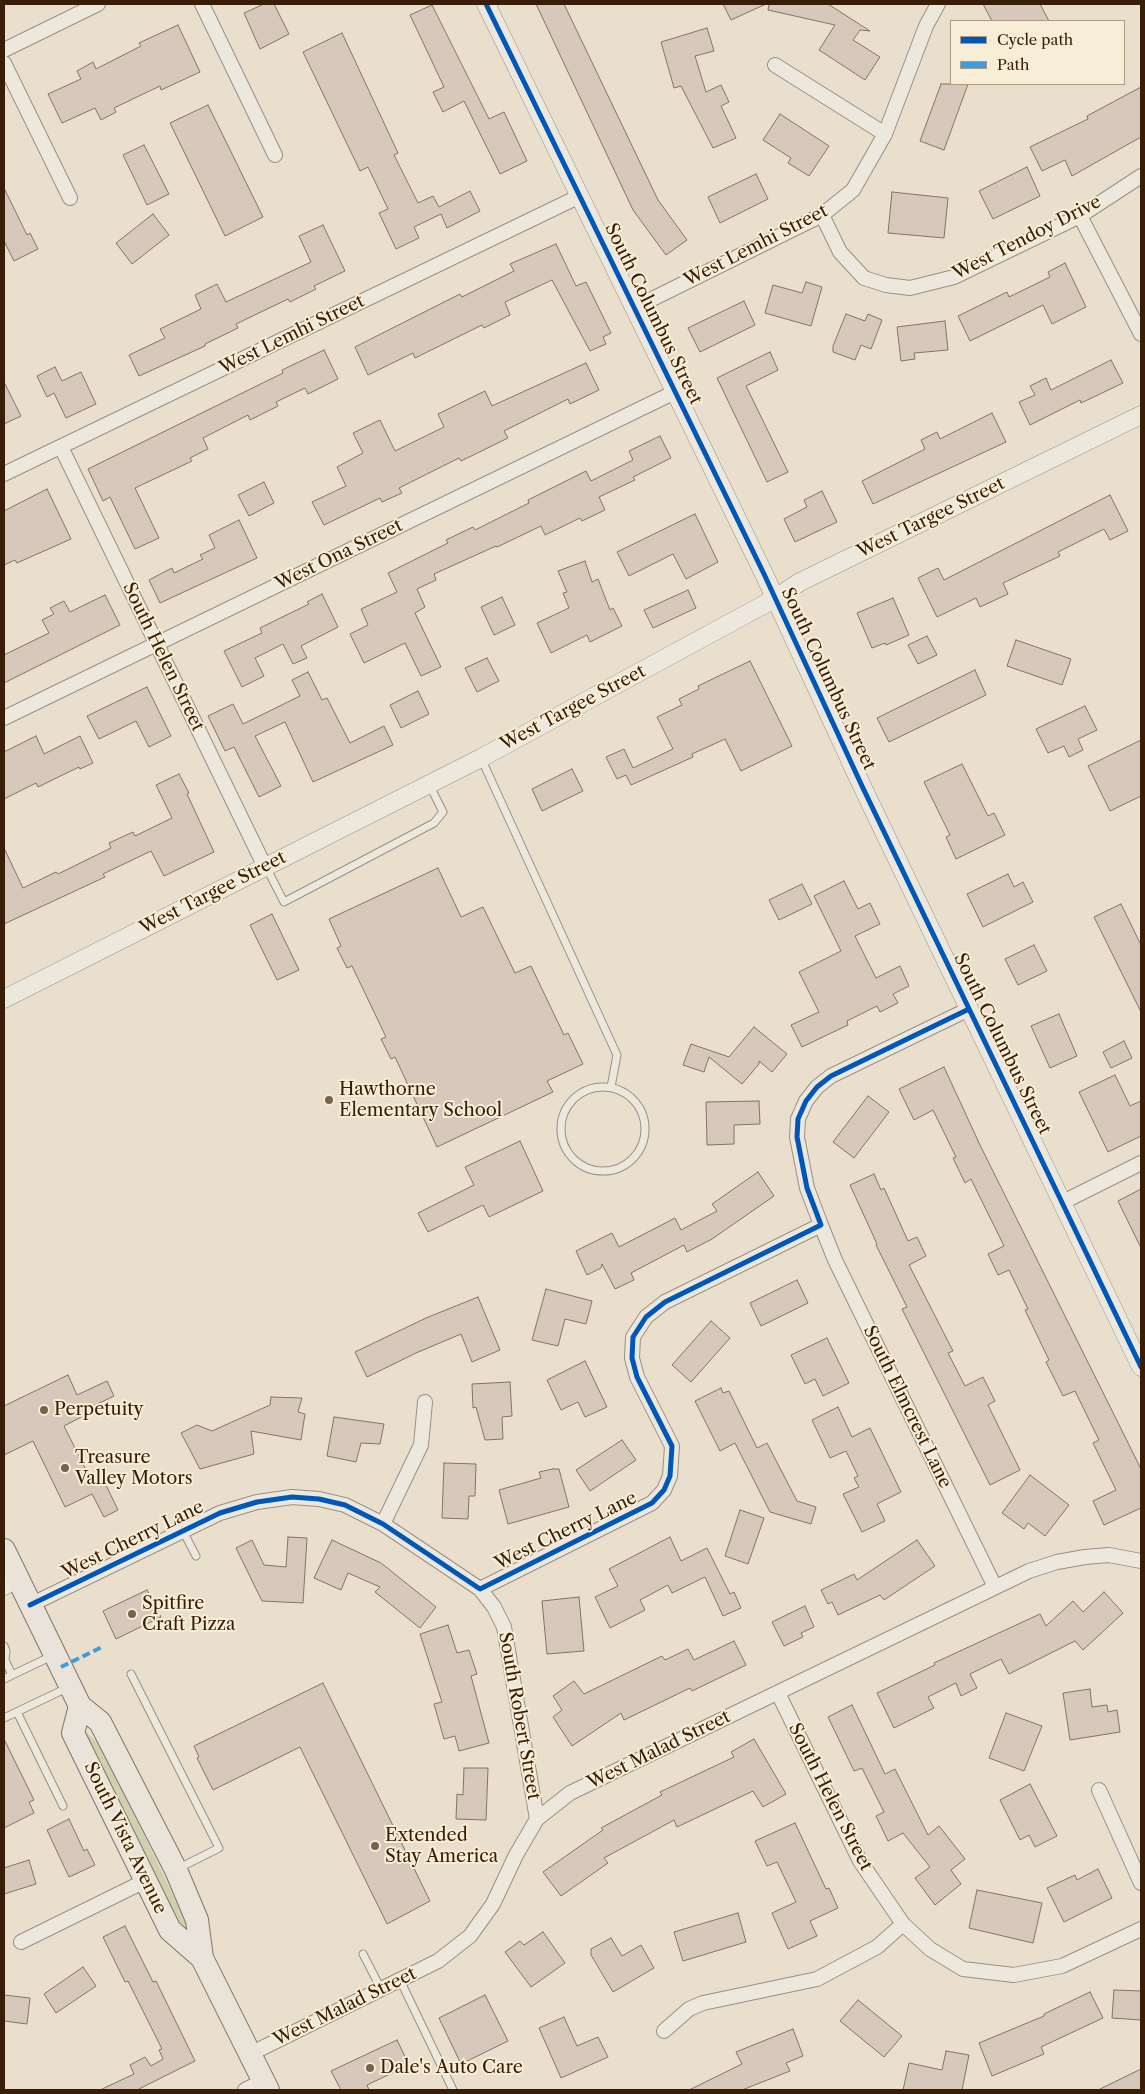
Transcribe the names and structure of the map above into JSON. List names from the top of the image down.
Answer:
{
  "streets": {
    "main road": ["South Vista Avenue"],
    "street": [
      "West Tendoy Drive",
      "West Lemhi Street",
      "South Columbus Street",
      "West Targee Street",
      "West Ona Street",
      "South Helen Street",
      "South Elmcrest Lane",
      "West Cherry Lane",
      "South Robert Street",
      "West Malad Street"
    ]
  },
  "crossings": [
    ["West Tendoy Drive", "West Lemhi Street"],
    ["West Lemhi Street", "South Columbus Street"],
    ["West Lemhi Street", "South Helen Street"],
    ["South Columbus Street", "West Targee Street"],
    ["South Columbus Street", "West Ona Street"],
    ["West Targee Street", "South Helen Street"],
    ["West Ona Street", "South Helen Street"],
    ["South Helen Street", "West Malad Street"],
    ["South Elmcrest Lane", "West Cherry Lane"],
    ["South Elmcrest Lane", "West Malad Street"],
    ["West Cherry Lane", "South Robert Street"],
    ["West Cherry Lane", "South Vista Avenue"],
    ["South Robert Street", "West Malad Street"],
    ["West Malad Street", "South Vista Avenue"]
  ],
  "places": [
    "Hawthorne Elementary School",
    "Perpetuity",
    "Treasure Valley Motors",
    "Spitfire Craft Pizza",
    "Extended Stay America",
    "Dale's Auto Care"
  ],
  "legend": ["Cycle path", "Path"]
}
